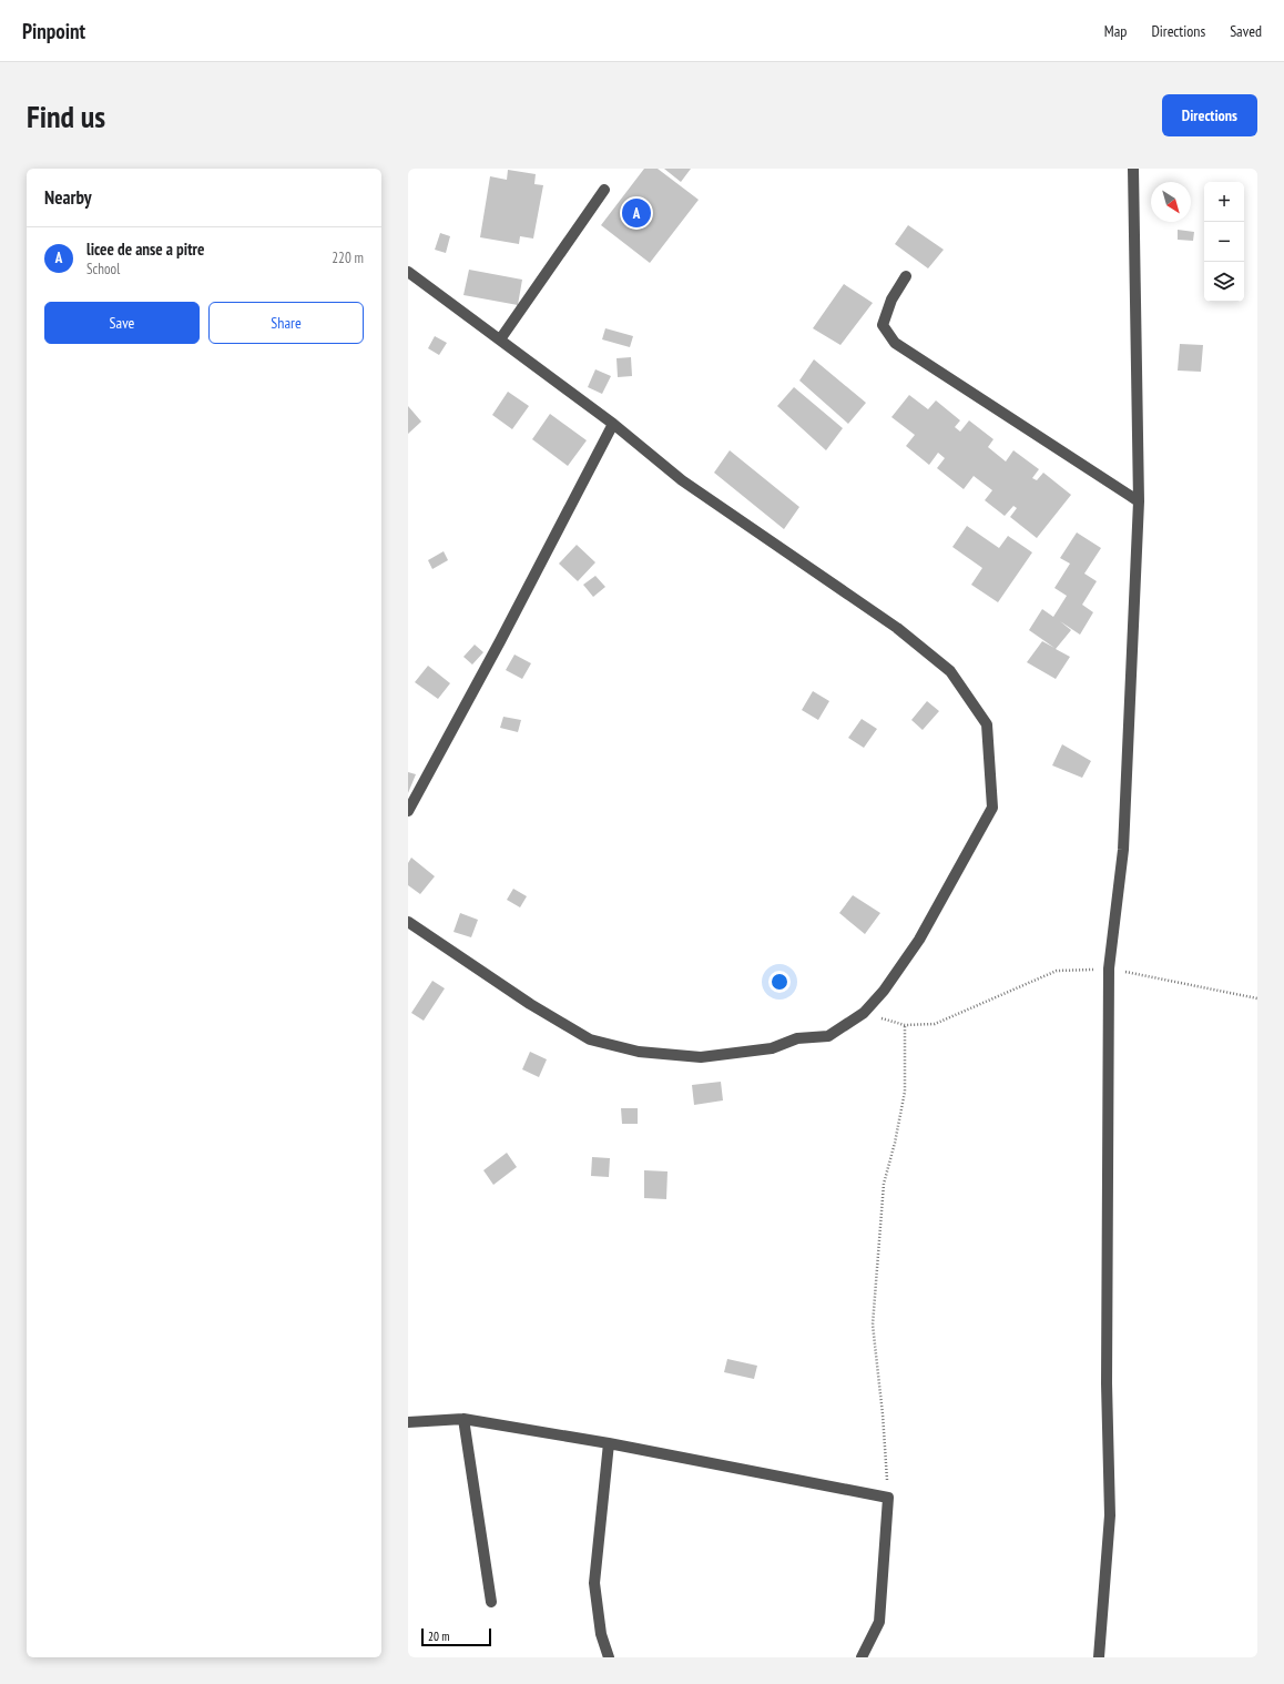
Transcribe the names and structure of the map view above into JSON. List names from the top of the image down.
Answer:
{
  "scale_bar": "20 m",
  "north": "bottom right",
  "page": {
    "header": "Pinpoint",
    "nav": ["Map", "Directions", "Saved"],
    "buttons": [
      "Directions",
      ["Save", "Share"]
    ],
    "title": "Find us",
    "heading": "Nearby",
    "map_buttons": ["+", "−"],
    "pins": "A",
    "list": [
      {
        "mark": "A",
        "name": "licee de anse a pitre",
        "note": "School",
        "value": "220 m"
      }
    ],
    "scale": "20 m"
  }
}
